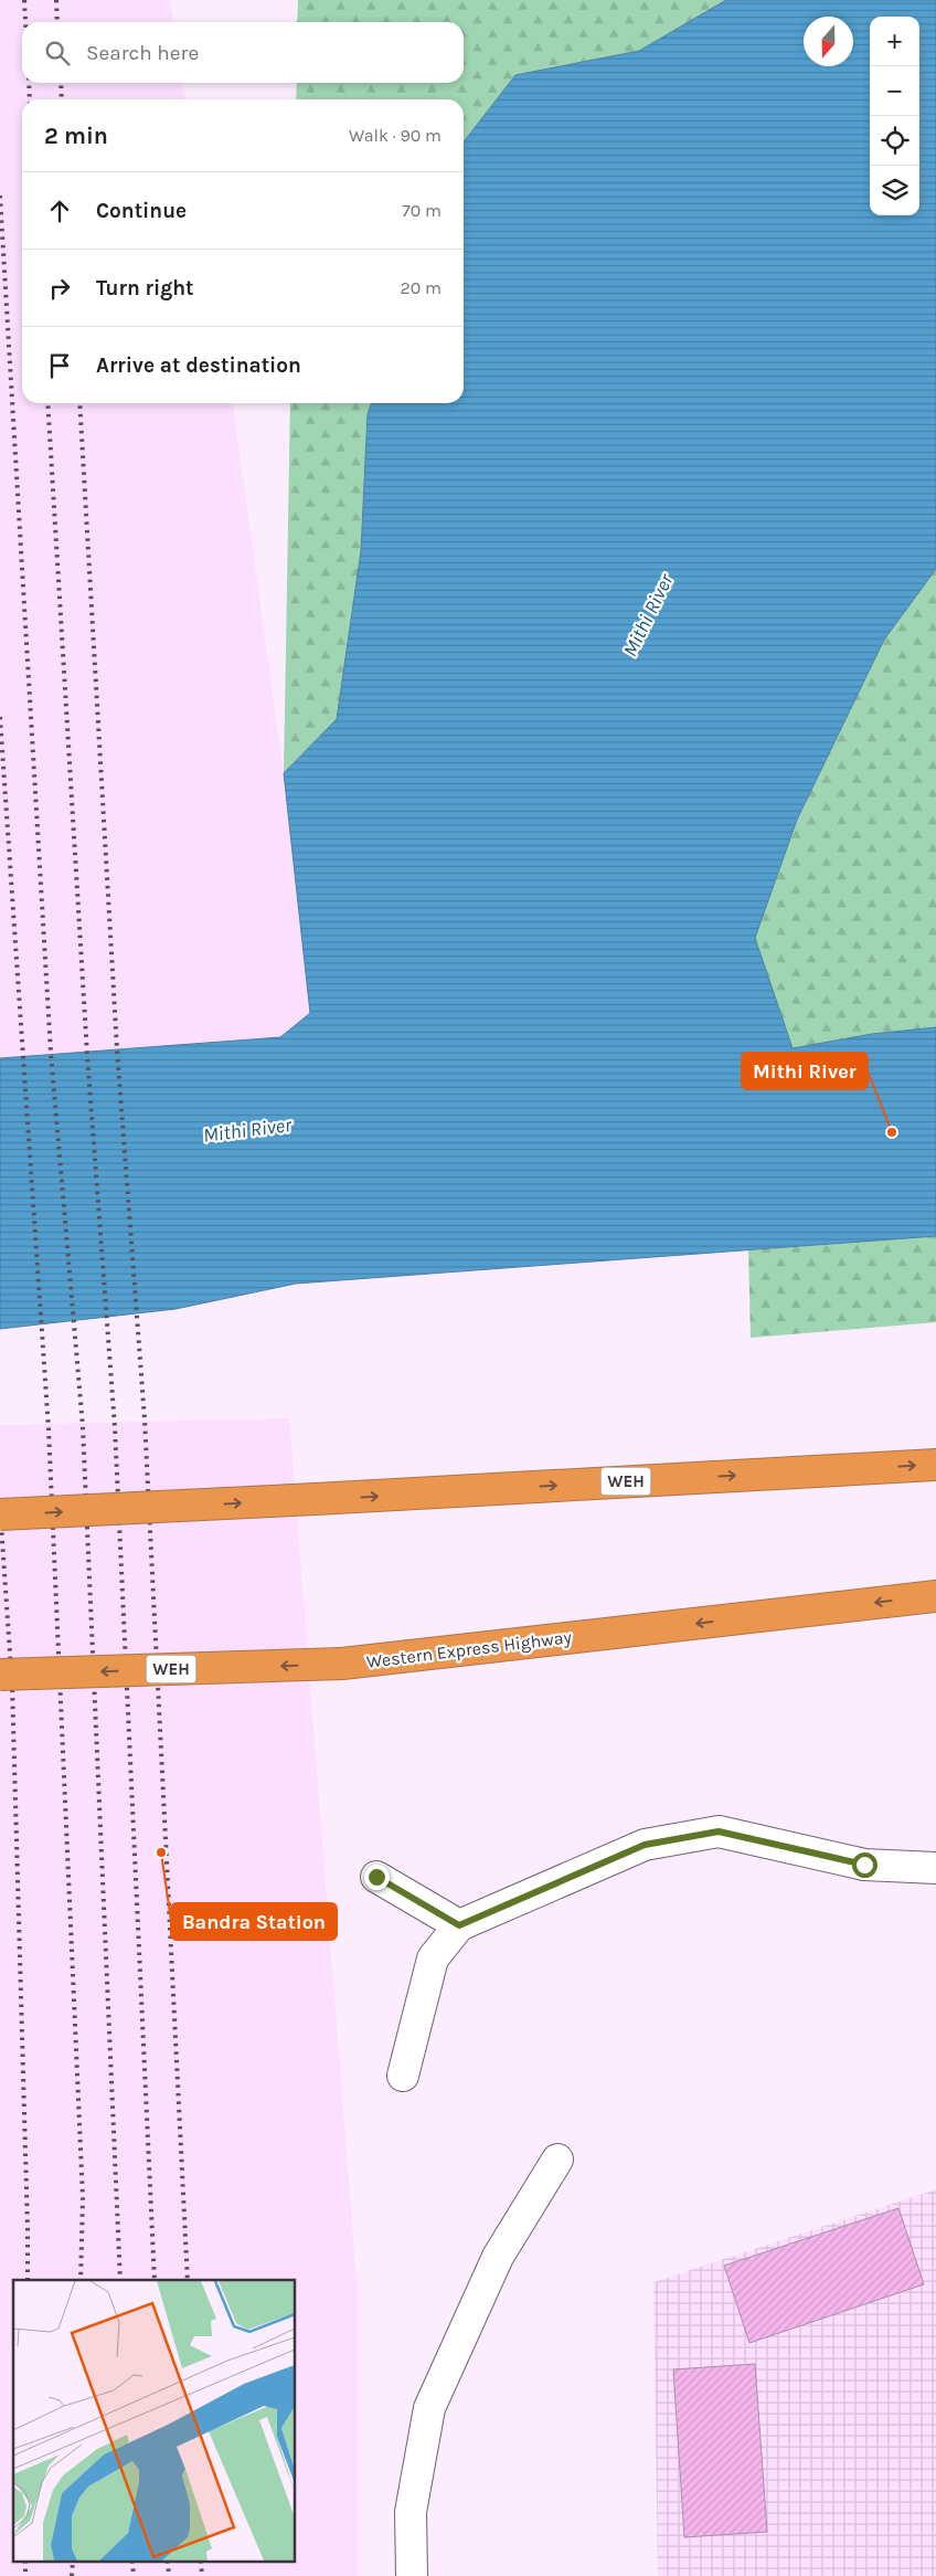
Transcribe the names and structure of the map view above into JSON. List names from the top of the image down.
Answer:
{
  "streets": {
    "highway": ["WEH", "Western Express Highway"]
  },
  "water": ["Mithi River"],
  "places": ["Mithi River", "Bandra Station"],
  "north": "bottom",
  "page": {
    "map_buttons": ["+", "−"],
    "search": "Search here",
    "heading": ["2 min", "Walk · 90 m"],
    "list": [
      ["Continue", "70 m"],
      ["Turn right", "20 m"],
      "Arrive at destination"
    ]
  }
}
